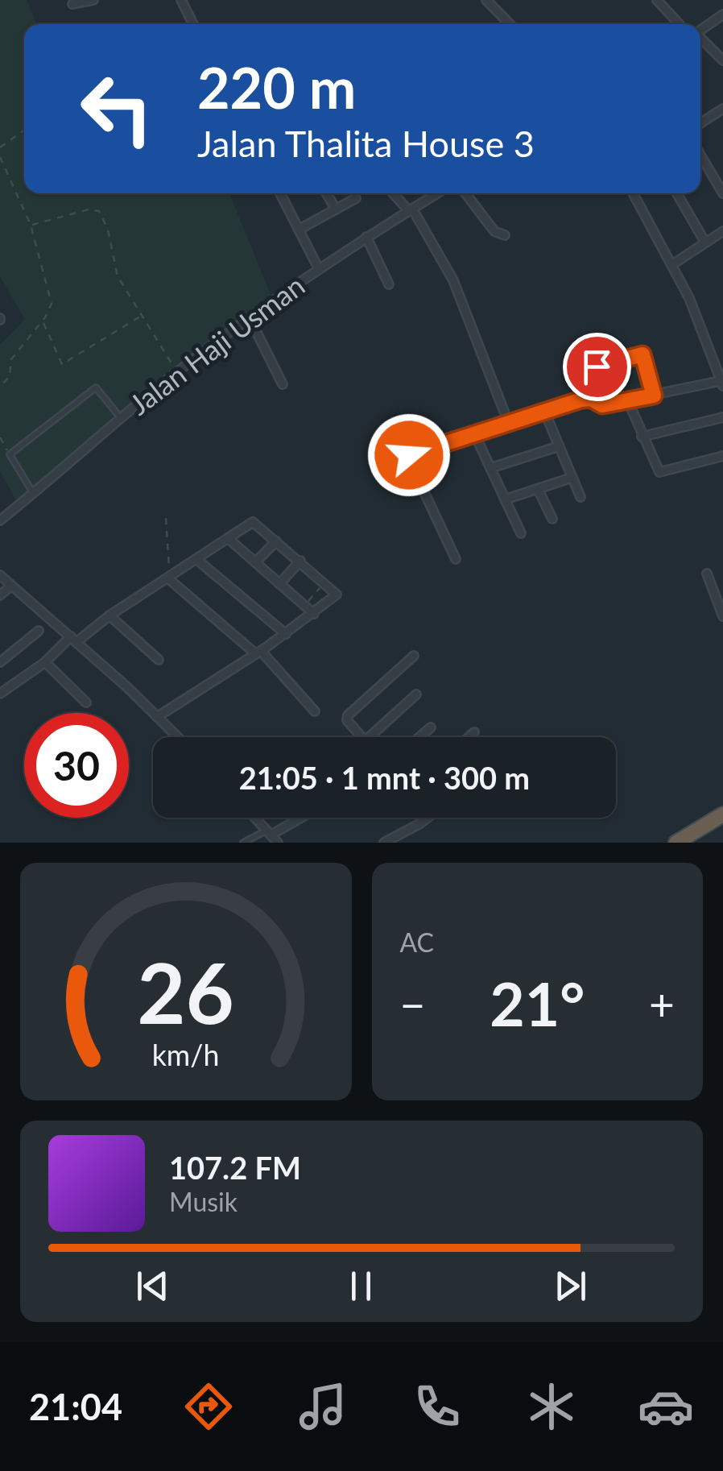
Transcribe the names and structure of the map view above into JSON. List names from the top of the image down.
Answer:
{
  "streets": {
    "street": ["Jalan Haji Usman"]
  },
  "page": {
    "turn": ["220 m", "Jalan Thalita House 3"],
    "limit": "30",
    "trip": "21:05 · 1 mnt · 300 m",
    "tile": "AC",
    "heat": ["−", "21°", "+"],
    "song": ["107.2 FM", "Musik"],
    "tabs": "21:04",
    "gauge": ["26", "km/h"]
  }
}
